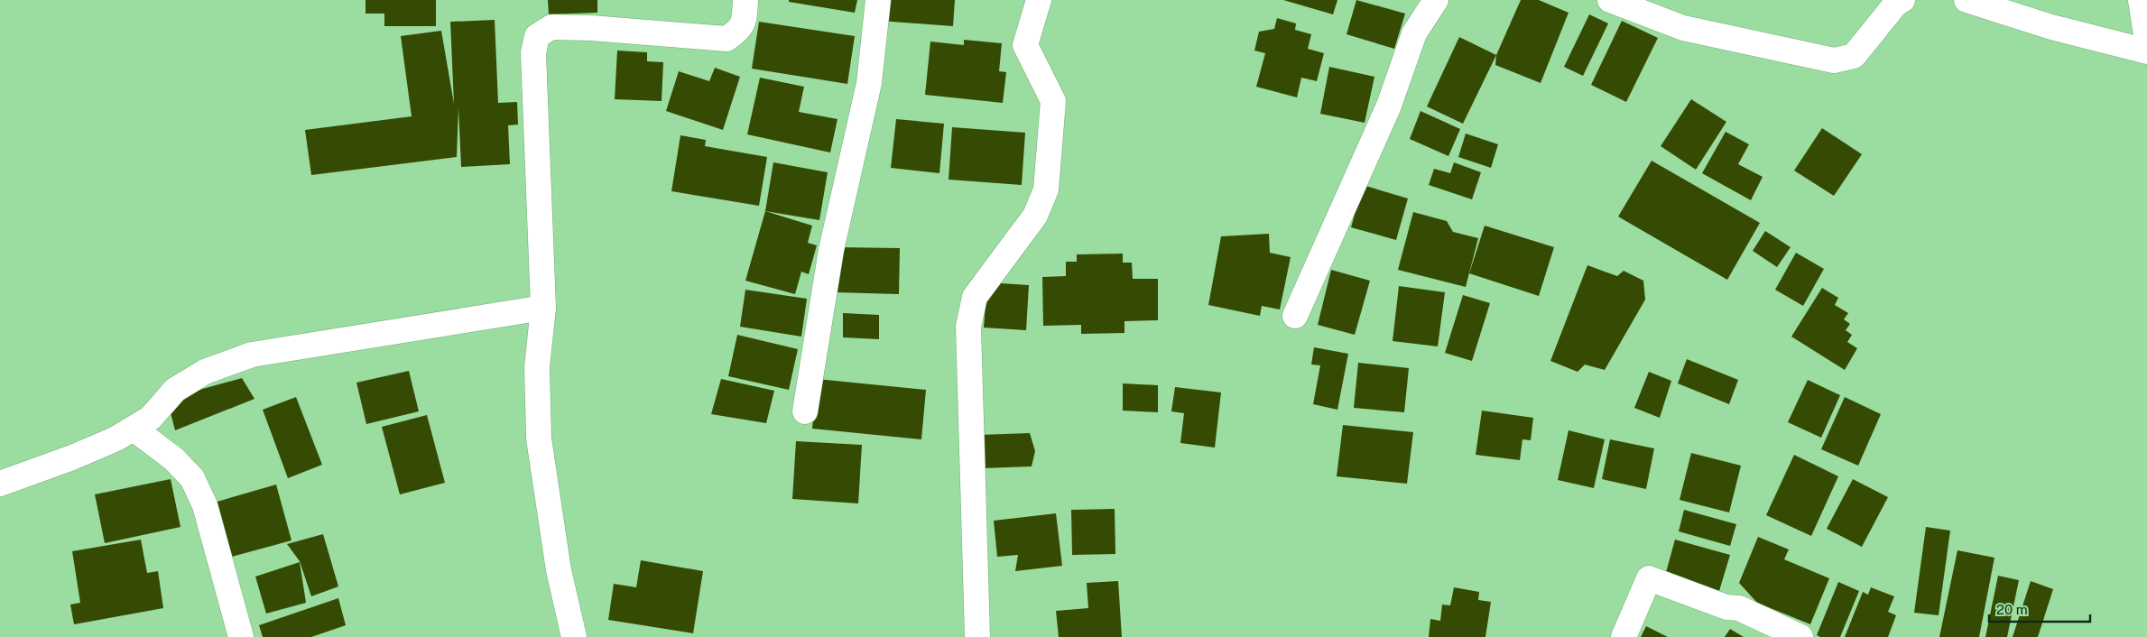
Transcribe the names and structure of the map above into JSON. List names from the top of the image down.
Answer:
{
  "scale_bar": "20 m"
}
